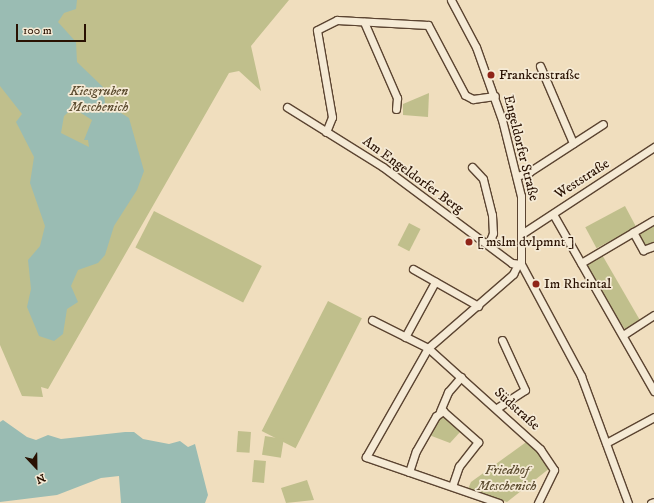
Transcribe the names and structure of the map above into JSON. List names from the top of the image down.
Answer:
{
  "streets": {
    "street": [
      "Engeldorfer Straße",
      "Am Engeldorfer Berg",
      "Weststraße",
      "Südstraße"
    ]
  },
  "crossings": [
    ["Engeldorfer Straße", "Am Engeldorfer Berg"],
    ["Engeldorfer Straße", "Weststraße"]
  ],
  "parks": ["Kiesgruben Meschenich", "Friedhof Meschenich"],
  "places": ["Frankenstraße", "[ mslm dvlpmnt ]", "Im Rheintal"],
  "scale_bar": "100 m",
  "north": "bottom"
}
